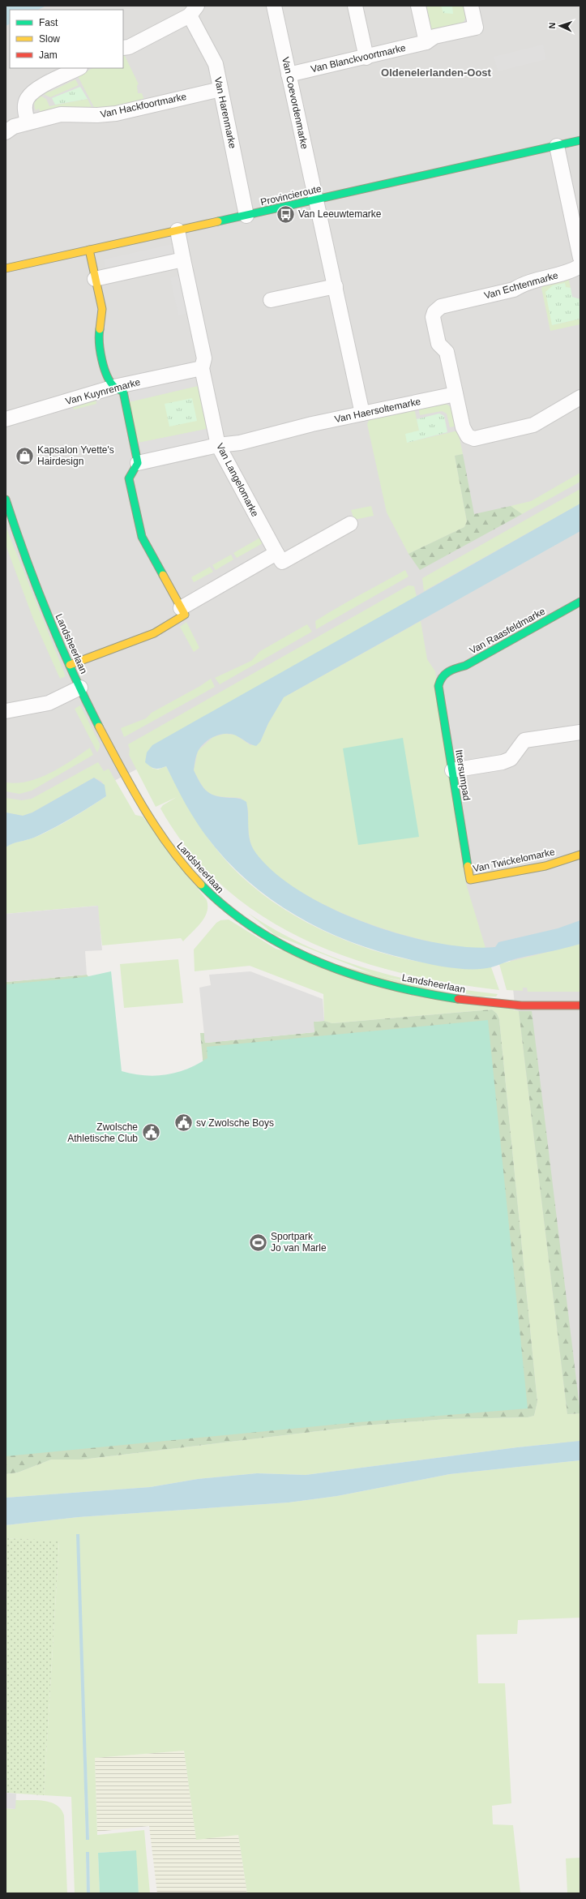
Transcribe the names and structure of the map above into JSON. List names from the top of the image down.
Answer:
{
  "streets": {
    "street": [
      "Van Blanckvoortmarke",
      "Van Coevordenmarke",
      "Van Hackfoortmarke",
      "Van Harenmarke",
      "Provincieroute",
      "Van Echtenmarke",
      "Van Kuynremarke",
      "Van Haersoltemarke",
      "Van Langelomarke",
      "Van Raasfeldmarke",
      "Landsheerlaan",
      "Ittersumpad",
      "Van Twickelomarke"
    ]
  },
  "crossings": [
    ["Van Blanckvoortmarke", "Van Coevordenmarke"],
    ["Van Coevordenmarke", "Provincieroute"],
    ["Van Hackfoortmarke", "Van Harenmarke"],
    ["Van Harenmarke", "Provincieroute"],
    ["Provincieroute", "Van Langelomarke"],
    ["Van Echtenmarke", "Van Haersoltemarke"],
    ["Van Kuynremarke", "Van Langelomarke"],
    ["Van Haersoltemarke", "Van Langelomarke"],
    ["Van Raasfeldmarke", "Ittersumpad"],
    ["Ittersumpad", "Van Twickelomarke"]
  ],
  "districts": ["Oldenelerlanden-Oost"],
  "places": {
    "bus stop": ["Van Leeuwtemarke"],
    "shop": ["Kapsalon Yvette's Hairdesign"],
    "public building": ["sv Zwolsche Boys", "Zwolsche Athletische Club"],
    "sports": ["Sportpark Jo van Marle"]
  },
  "legend": ["Fast", "Slow", "Jam"],
  "north": "left"
}
